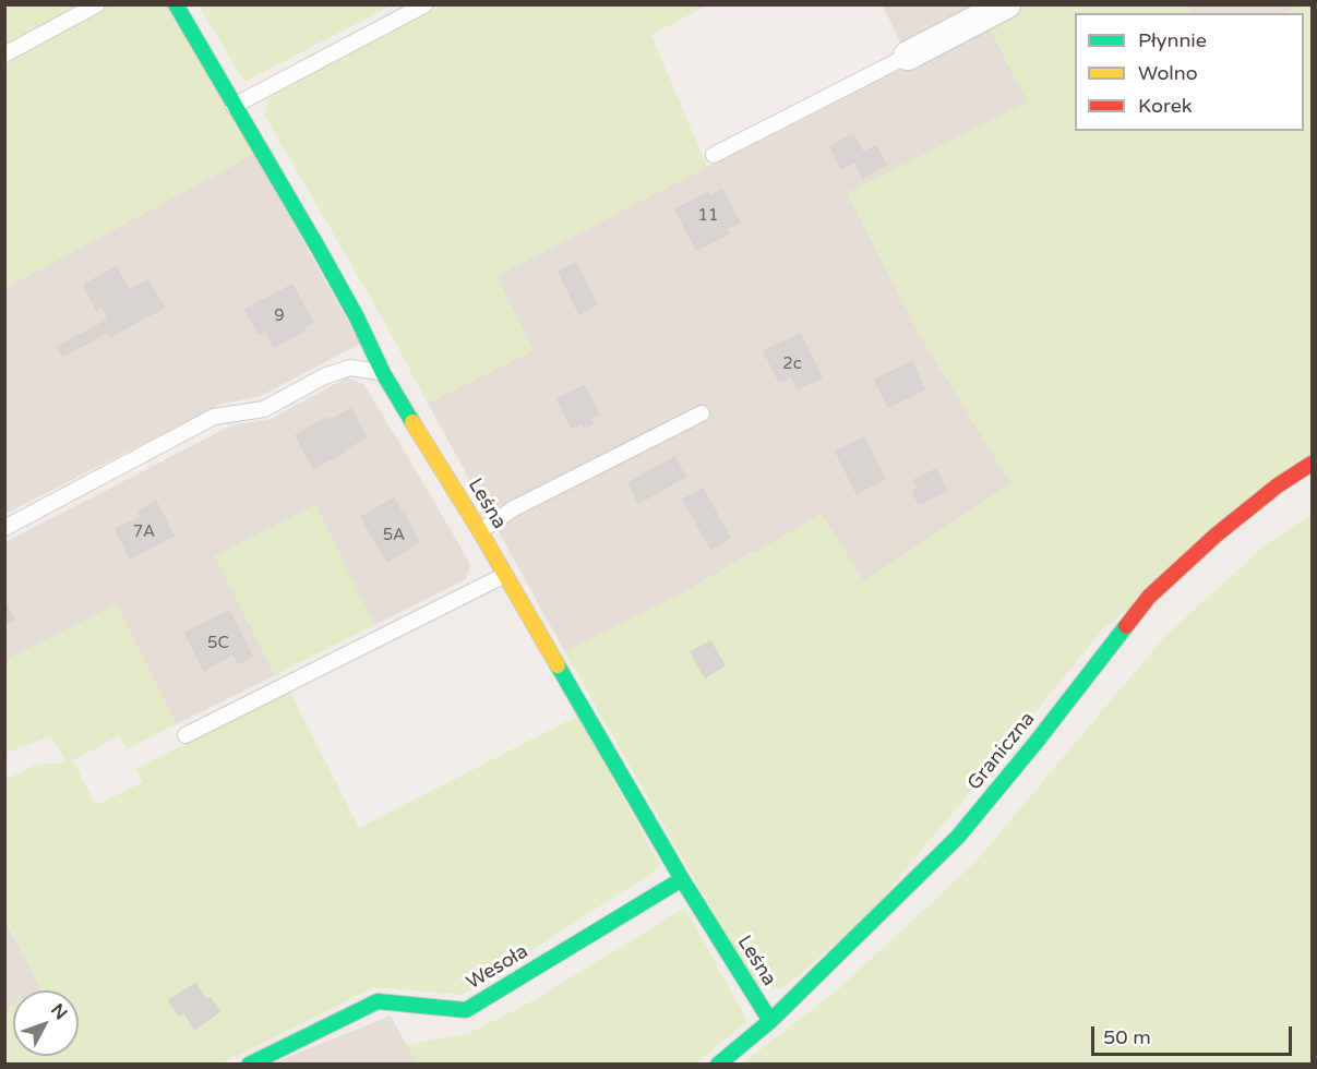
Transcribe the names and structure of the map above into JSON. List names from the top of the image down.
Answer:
{
  "streets": {
    "street": ["Leśna", "Graniczna", "Wesoła"]
  },
  "crossings": [
    ["Leśna", "Graniczna"],
    ["Leśna", "Wesoła"]
  ],
  "house_numbers": [
    "11",
    "9",
    "2c",
    "7A",
    "5A",
    "5C"
  ],
  "legend": ["Płynnie", "Wolno", "Korek"],
  "scale_bar": "50 m",
  "north": "top right"
}
